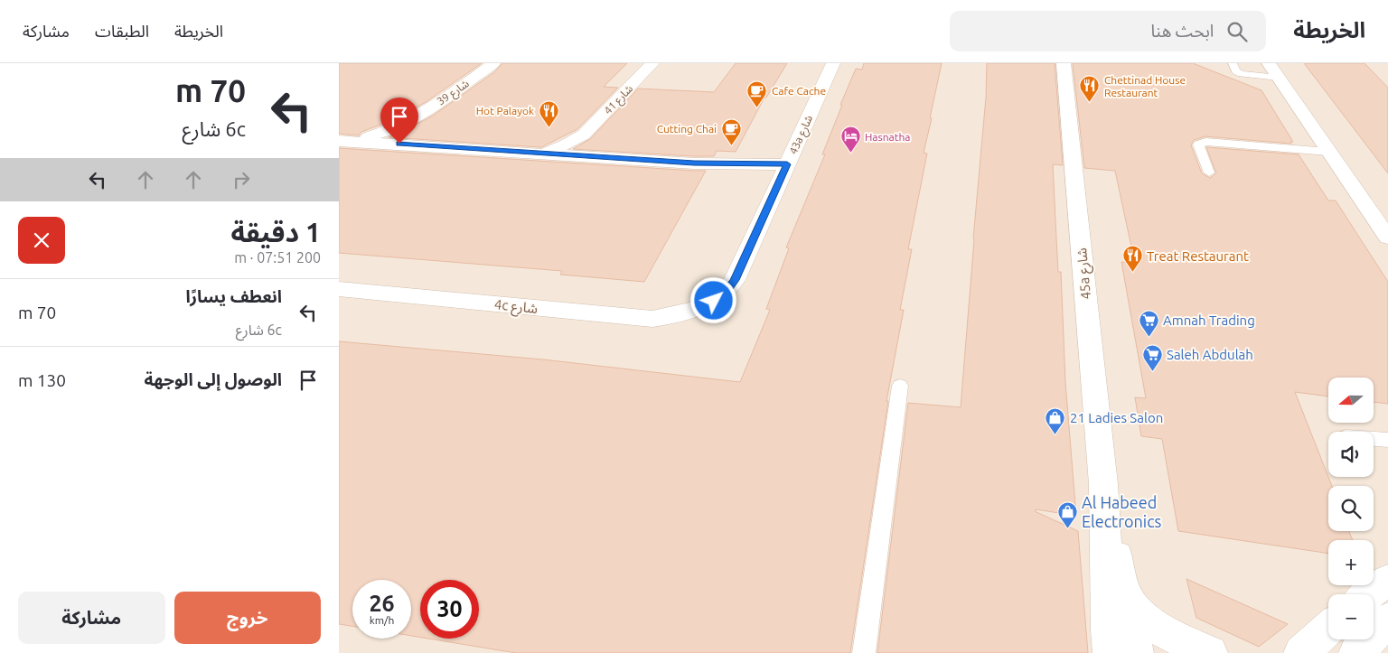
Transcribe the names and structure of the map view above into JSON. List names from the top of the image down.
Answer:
{
  "streets": {
    "street": [
      "شارع 39",
      "شارع 41",
      "43a شارع",
      "45a شارع",
      "4c شارع"
    ]
  },
  "crossings": [
    ["43a شارع", "4c شارع"]
  ],
  "places": {
    "restaurant": ["Chettinad House Restaurant", "Hot Palayok", "Treat Restaurant"],
    "cafe": ["Cafe Cache", "Cutting Chai"],
    "hotel": ["Hasnatha"],
    "supermarket": ["Amnah Trading", "Saleh Abdulah"],
    "shop": ["21 Ladies Salon", "Al Habeed Electronics"]
  },
  "north": "left",
  "page": {
    "header": "الخريطة",
    "search": "ابحث هنا",
    "nav": ["الخريطة", "الطبقات", "مشاركة"],
    "turn": ["70 m", "6c شارع"],
    "heading": ["1 دقيقة", "200 m · 07:51"],
    "list": [
      {
        "name": "انعطف يسارًا",
        "note": "6c شارع",
        "value": "70 m"
      },
      {
        "name": "الوصول إلى الوجهة",
        "value": "130 m"
      }
    ],
    "map_buttons": ["+", "−"],
    "speed": "26 km/h",
    "limit": "30",
    "buttons": ["خروج", "مشاركة"]
  }
}
